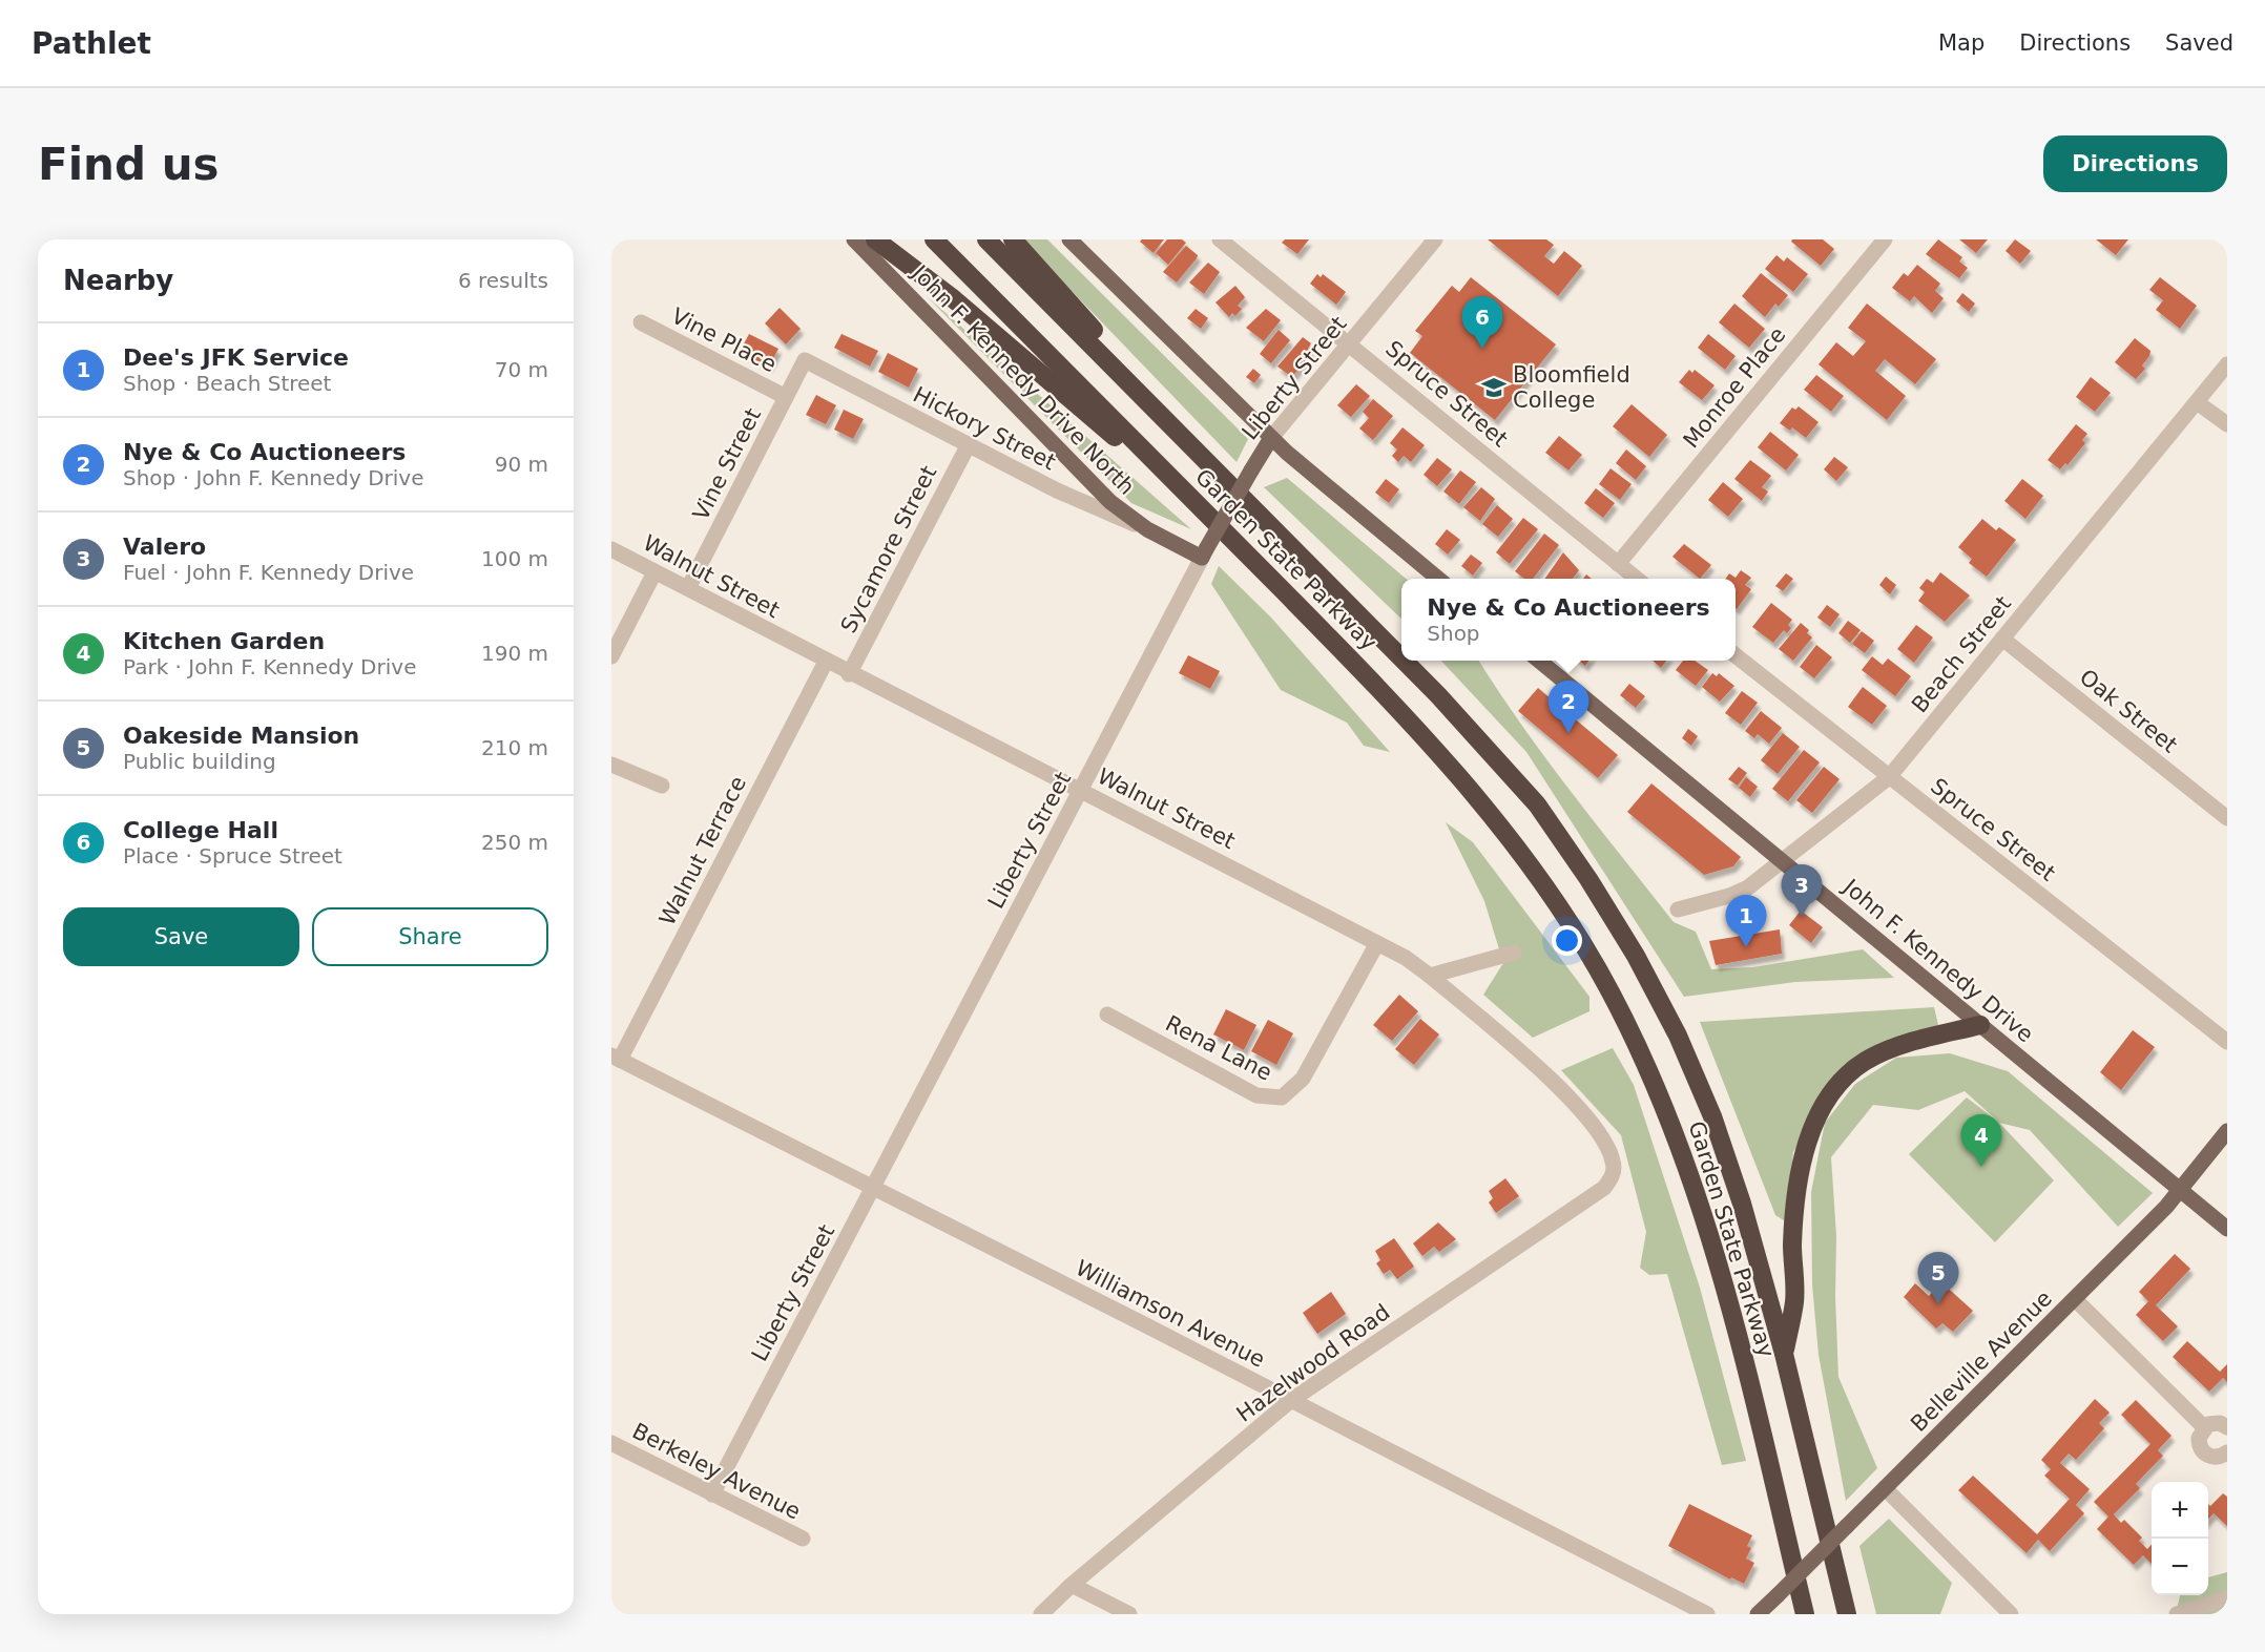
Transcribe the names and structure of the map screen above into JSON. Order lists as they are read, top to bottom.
{
  "streets": {
    "highway": ["Garden State Parkway"],
    "main road": [
      "Liberty Street",
      "John F. Kennedy Drive North",
      "John F. Kennedy Drive",
      "Belleville Avenue"
    ],
    "street": [
      "Vine Place",
      "Monroe Place",
      "Spruce Street",
      "Hickory Street",
      "Vine Street",
      "Sycamore Street",
      "Walnut Street",
      "Beach Street",
      "Oak Street",
      "Walnut Terrace",
      "Rena Lane",
      "Williamson Avenue",
      "Hazelwood Road",
      "Berkeley Avenue"
    ]
  },
  "crossings": [
    ["Vine Place", "Vine Street"],
    ["Liberty Street", "John F. Kennedy Drive North"],
    ["Liberty Street", "Spruce Street"],
    ["Liberty Street", "Walnut Street"],
    ["Liberty Street", "Williamson Avenue"],
    ["Liberty Street", "Berkeley Avenue"],
    ["John F. Kennedy Drive North", "Hickory Street"],
    ["Monroe Place", "Spruce Street"],
    ["Spruce Street", "Beach Street"],
    ["Hickory Street", "Vine Street"],
    ["Hickory Street", "Sycamore Street"],
    ["Vine Street", "Walnut Street"],
    ["Sycamore Street", "Walnut Street"],
    ["Walnut Street", "Walnut Terrace"],
    ["Walnut Street", "Rena Lane"],
    ["Walnut Street", "Hazelwood Road"],
    ["Beach Street", "Oak Street"],
    ["Beach Street", "John F. Kennedy Drive"],
    ["Walnut Terrace", "Williamson Avenue"],
    ["John F. Kennedy Drive", "Belleville Avenue"],
    ["Williamson Avenue", "Hazelwood Road"]
  ],
  "places": {
    "school or university": ["Bloomfield College"]
  },
  "page": {
    "header": "Pathlet",
    "nav": ["Map", "Directions", "Saved"],
    "buttons": [
      "Directions",
      ["Save", "Share"]
    ],
    "title": "Find us",
    "heading": ["Nearby", "6 results"],
    "pins": [
      "6",
      "2",
      "3",
      "1",
      "4",
      "5"
    ],
    "list": [
      {
        "mark": "1",
        "name": "Dee's JFK Service",
        "note": "Shop · Beach Street",
        "value": "70 m"
      },
      {
        "mark": "2",
        "name": "Nye & Co Auctioneers",
        "note": "Shop · John F. Kennedy Drive",
        "value": "90 m"
      },
      {
        "mark": "3",
        "name": "Valero",
        "note": "Fuel · John F. Kennedy Drive",
        "value": "100 m"
      },
      {
        "mark": "4",
        "name": "Kitchen Garden",
        "note": "Park · John F. Kennedy Drive",
        "value": "190 m"
      },
      {
        "mark": "5",
        "name": "Oakeside Mansion",
        "note": "Public building",
        "value": "210 m"
      },
      {
        "mark": "6",
        "name": "College Hall",
        "note": "Place · Spruce Street",
        "value": "250 m"
      }
    ],
    "popup": ["Nye & Co Auctioneers", "Shop"],
    "map_buttons": ["+", "−"]
  }
}
